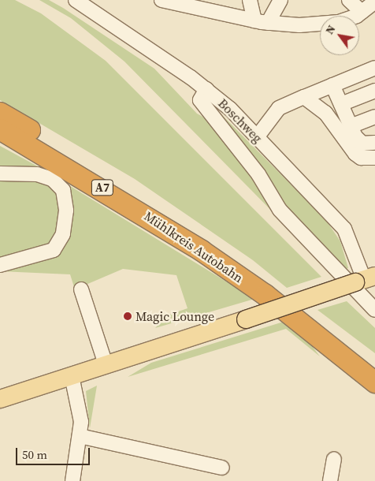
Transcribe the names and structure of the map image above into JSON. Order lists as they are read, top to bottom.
{
  "streets": {
    "highway": ["A7", "Mühlkreis Autobahn"],
    "street": ["Boschweg"]
  },
  "places": ["Magic Lounge"],
  "scale_bar": "50 m",
  "north": "top left"
}
